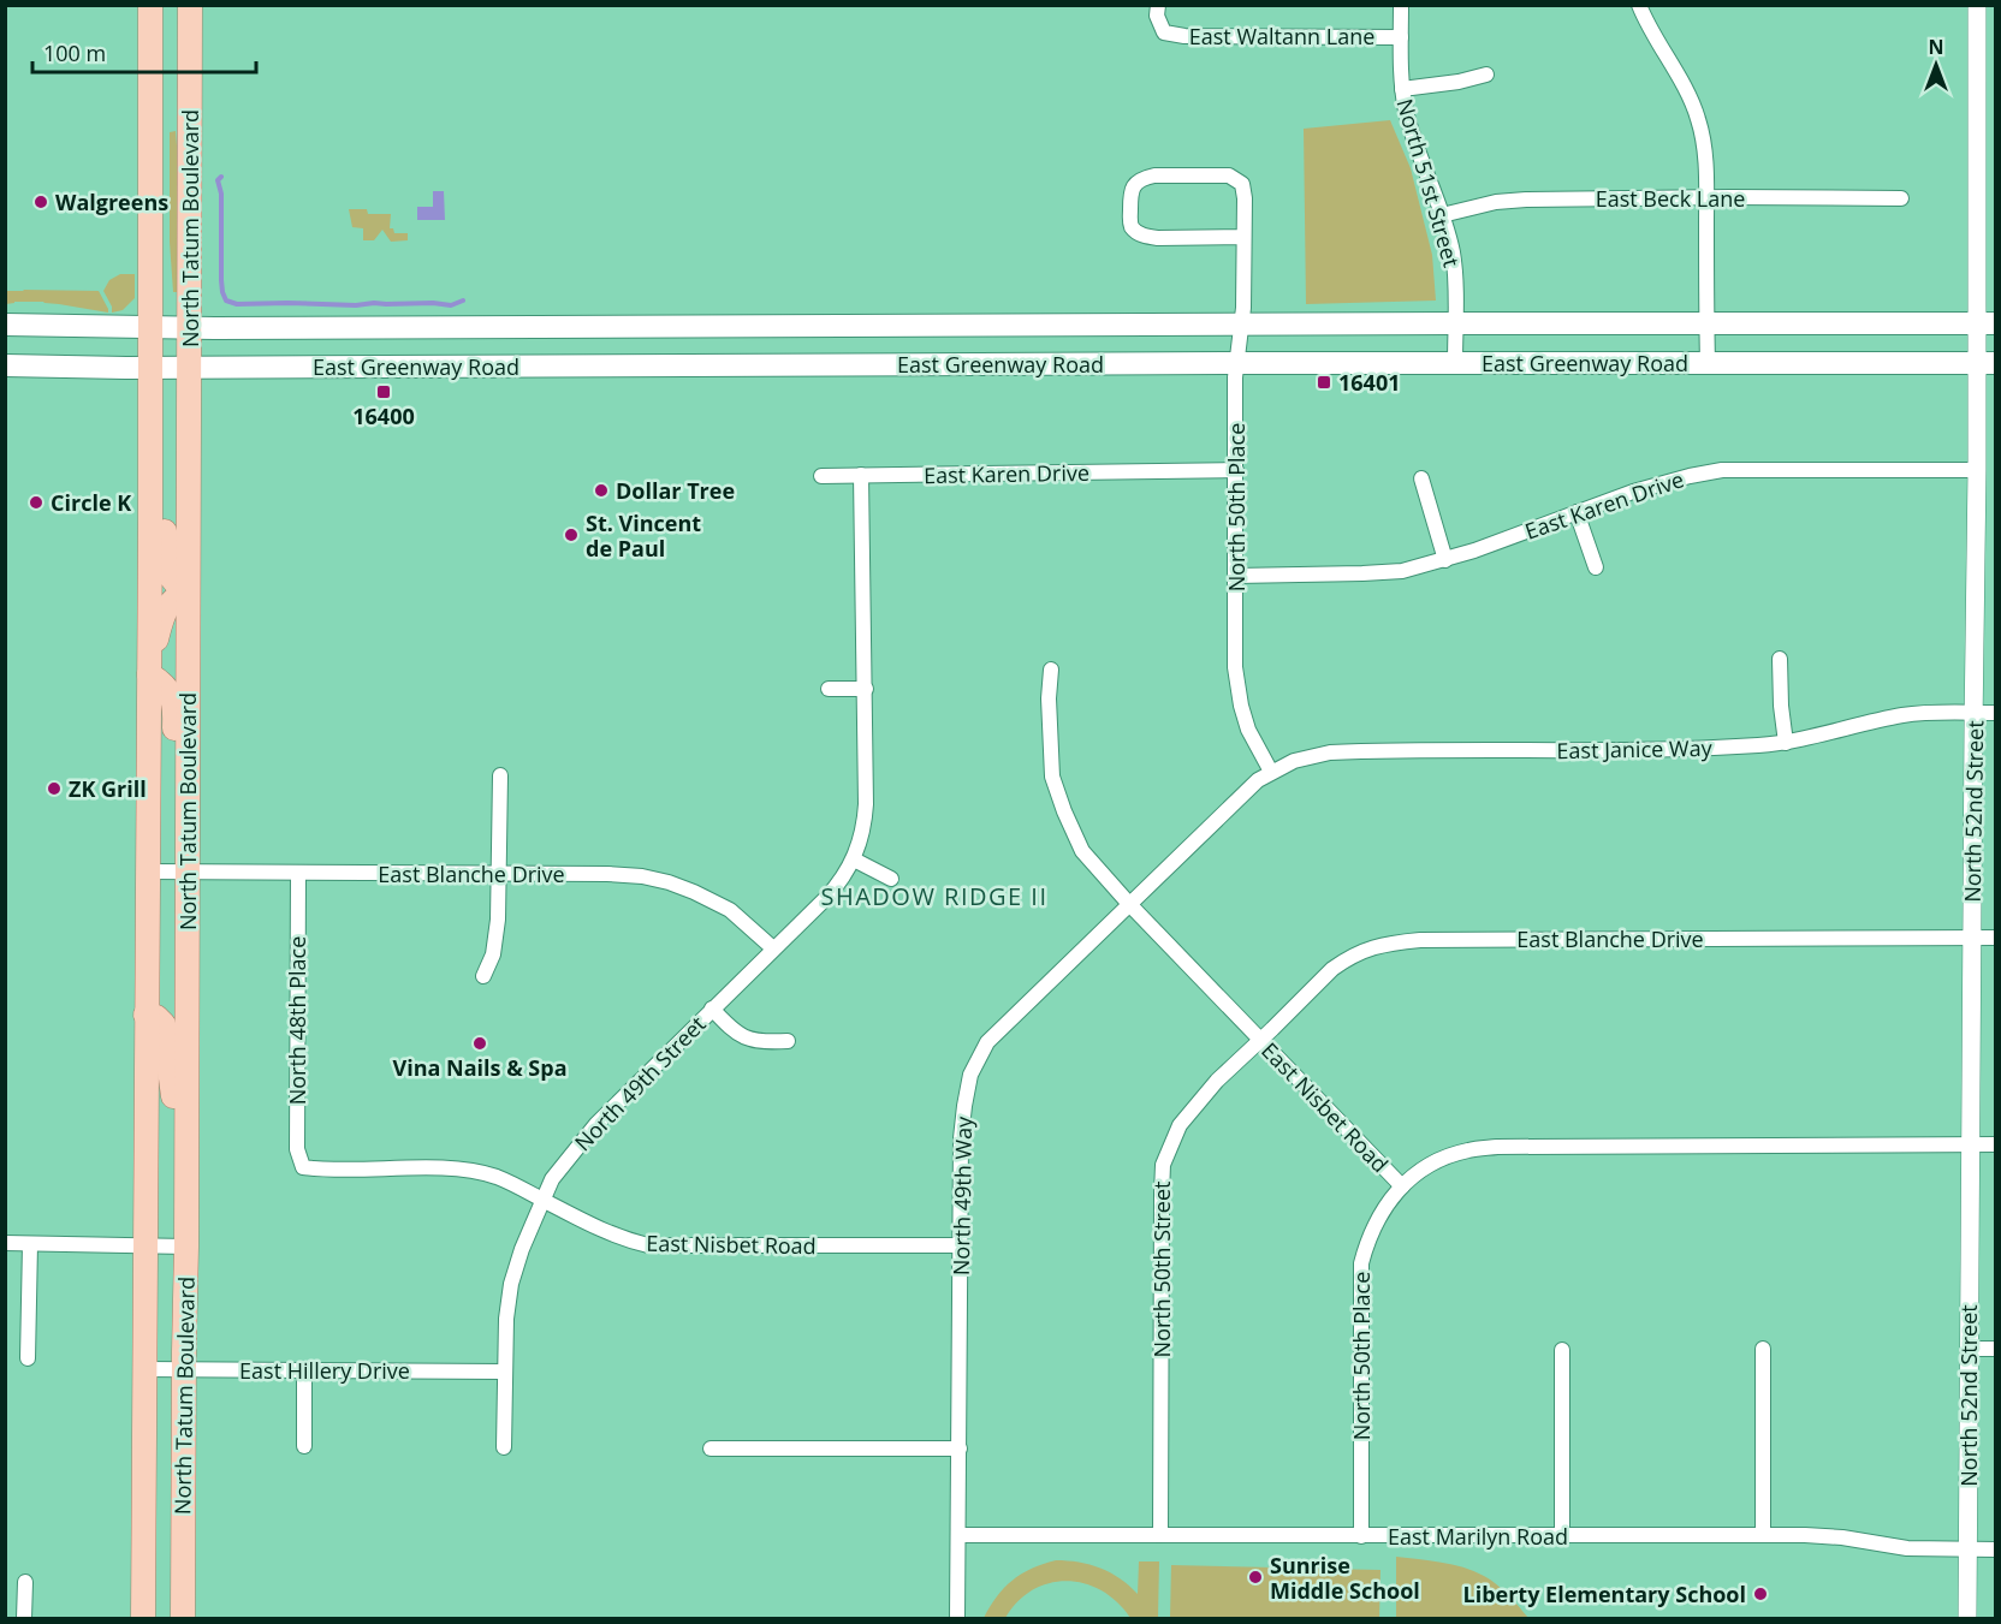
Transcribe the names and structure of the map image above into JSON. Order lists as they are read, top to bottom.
{
  "streets": {
    "main road": ["North Tatum Boulevard", "East Greenway Road"],
    "street": [
      "East Waltann Lane",
      "North 51st Street",
      "East Beck Lane",
      "East Karen Drive",
      "North 50th Place",
      "East Janice Way",
      "North 52nd Street",
      "East Blanche Drive",
      "North 48th Place",
      "North 49th Street",
      "East Nisbet Road",
      "North 49th Way",
      "North 50th Street",
      "East Hillery Drive",
      "East Marilyn Road"
    ]
  },
  "crossings": [
    ["East Waltann Lane", "North 51st Street"],
    ["North 51st Street", "East Beck Lane"],
    ["North 51st Street", "East Greenway Road"],
    ["North Tatum Boulevard", "East Greenway Road"],
    ["North Tatum Boulevard", "East Blanche Drive"],
    ["North Tatum Boulevard", "East Hillery Drive"],
    ["East Greenway Road", "North 50th Place"],
    ["East Greenway Road", "North 52nd Street"],
    ["East Karen Drive", "North 50th Place"],
    ["East Karen Drive", "North 52nd Street"],
    ["East Karen Drive", "North 49th Street"],
    ["North 50th Place", "East Janice Way"],
    ["North 50th Place", "East Nisbet Road"],
    ["North 50th Place", "North 49th Way"],
    ["North 50th Place", "East Marilyn Road"],
    ["East Janice Way", "North 52nd Street"],
    ["East Janice Way", "North 49th Way"],
    ["North 52nd Street", "East Blanche Drive"],
    ["North 52nd Street", "East Nisbet Road"],
    ["North 52nd Street", "East Marilyn Road"],
    ["East Blanche Drive", "North 48th Place"],
    ["East Blanche Drive", "North 49th Street"],
    ["East Blanche Drive", "East Nisbet Road"],
    ["East Blanche Drive", "North 50th Street"],
    ["North 48th Place", "East Nisbet Road"],
    ["North 49th Street", "East Nisbet Road"],
    ["North 49th Street", "East Hillery Drive"],
    ["East Nisbet Road", "North 49th Way"],
    ["East Nisbet Road", "North 50th Street"],
    ["North 49th Way", "East Marilyn Road"],
    ["North 50th Street", "East Marilyn Road"]
  ],
  "districts": ["SHADOW RIDGE II"],
  "places": {
    "other": [
      "Walgreens",
      "Dollar Tree",
      "Circle K",
      "St. Vincent de Paul",
      "ZK Grill",
      "Vina Nails & Spa",
      "Sunrise Middle School",
      "Liberty Elementary School"
    ],
    "transit": ["16401", "16400"]
  },
  "scale_bar": "100 m",
  "north": "top"
}
